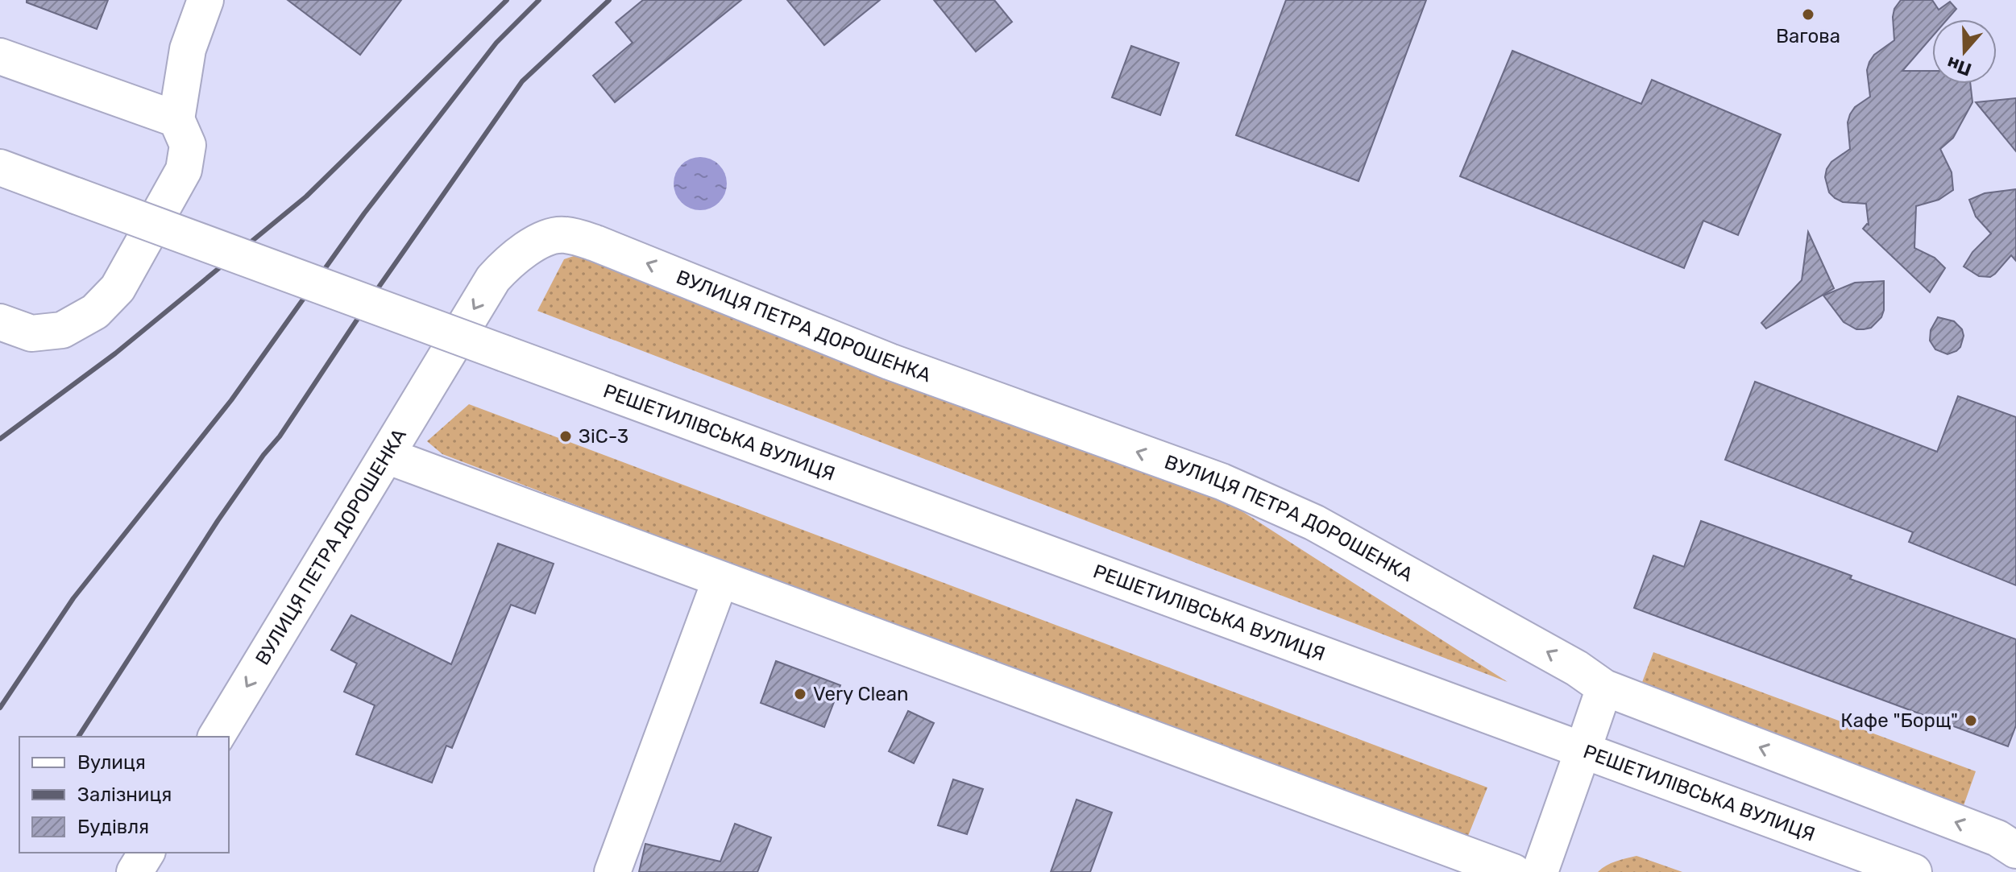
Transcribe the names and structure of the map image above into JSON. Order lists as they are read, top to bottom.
{
  "streets": {
    "street": ["ВУЛИЦЯ ПЕТРА ДОРОШЕНКА", "РЕШЕТИЛІВСЬКА ВУЛИЦЯ"]
  },
  "places": [
    "Вагова",
    "ЗіС-3",
    "Very Clean",
    "Кафе \"Борщ\""
  ],
  "legend": ["Вулиця", "Залізниця", "Будівля"],
  "north": "bottom"
}
